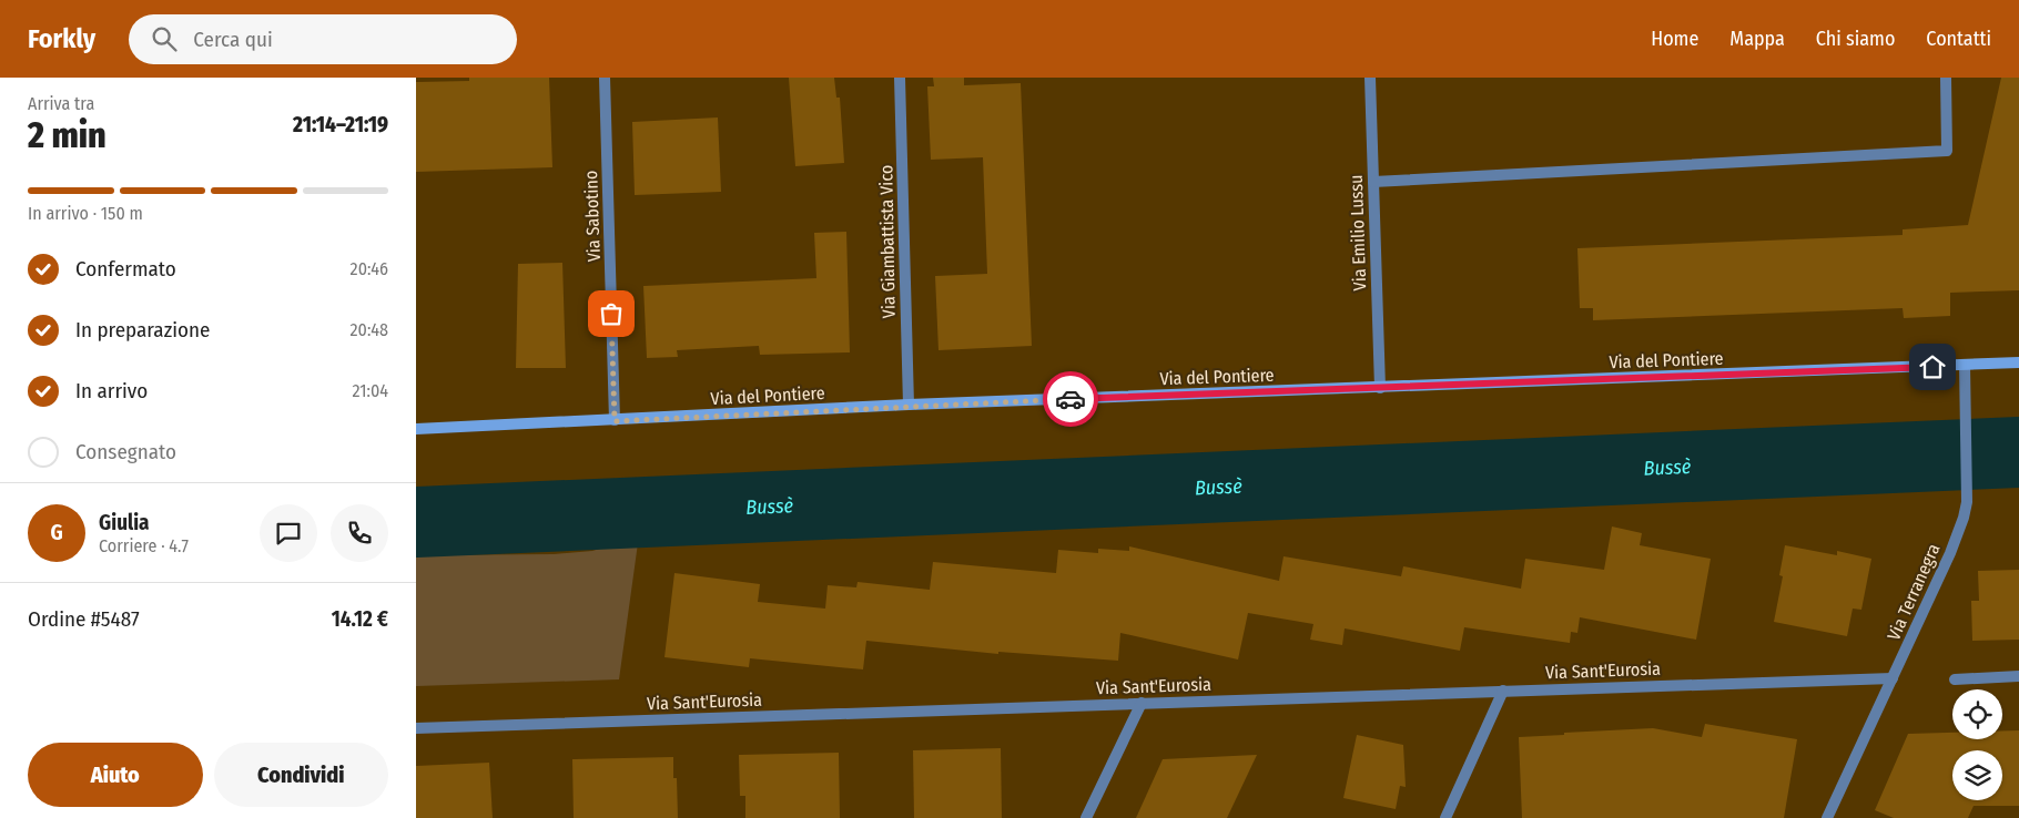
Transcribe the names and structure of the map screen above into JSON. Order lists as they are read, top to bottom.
{
  "streets": {
    "main road": ["Via del Pontiere"],
    "street": [
      "Via Sabotino",
      "Via Emilio Lussu",
      "Via Giambattista Vico",
      "Via Terranegra",
      "Via Sant'Eurosia"
    ]
  },
  "crossings": [
    ["Via Sabotino", "Via del Pontiere"],
    ["Via Emilio Lussu", "Via del Pontiere"],
    ["Via Giambattista Vico", "Via del Pontiere"],
    ["Via del Pontiere", "Via Terranegra"],
    ["Via Terranegra", "Via Sant'Eurosia"]
  ],
  "water": ["Bussè"],
  "page": {
    "header": "Forkly",
    "search": "Cerca qui",
    "nav": [
      "Home",
      "Mappa",
      "Chi siamo",
      "Contatti"
    ],
    "heading": ["2 min", "Arriva tra", "21:14–21:19"],
    "panel": [
      "Giulia",
      "Corriere · 4.7",
      "Ordine #5487",
      "14.12 €"
    ],
    "bar": "In arrivo · 150 m",
    "list": [
      ["Confermato", "20:46"],
      ["In preparazione", "20:48"],
      ["In arrivo", "21:04"],
      "Consegnato"
    ],
    "round": "G",
    "buttons": ["Aiuto", "Condividi"]
  }
}
